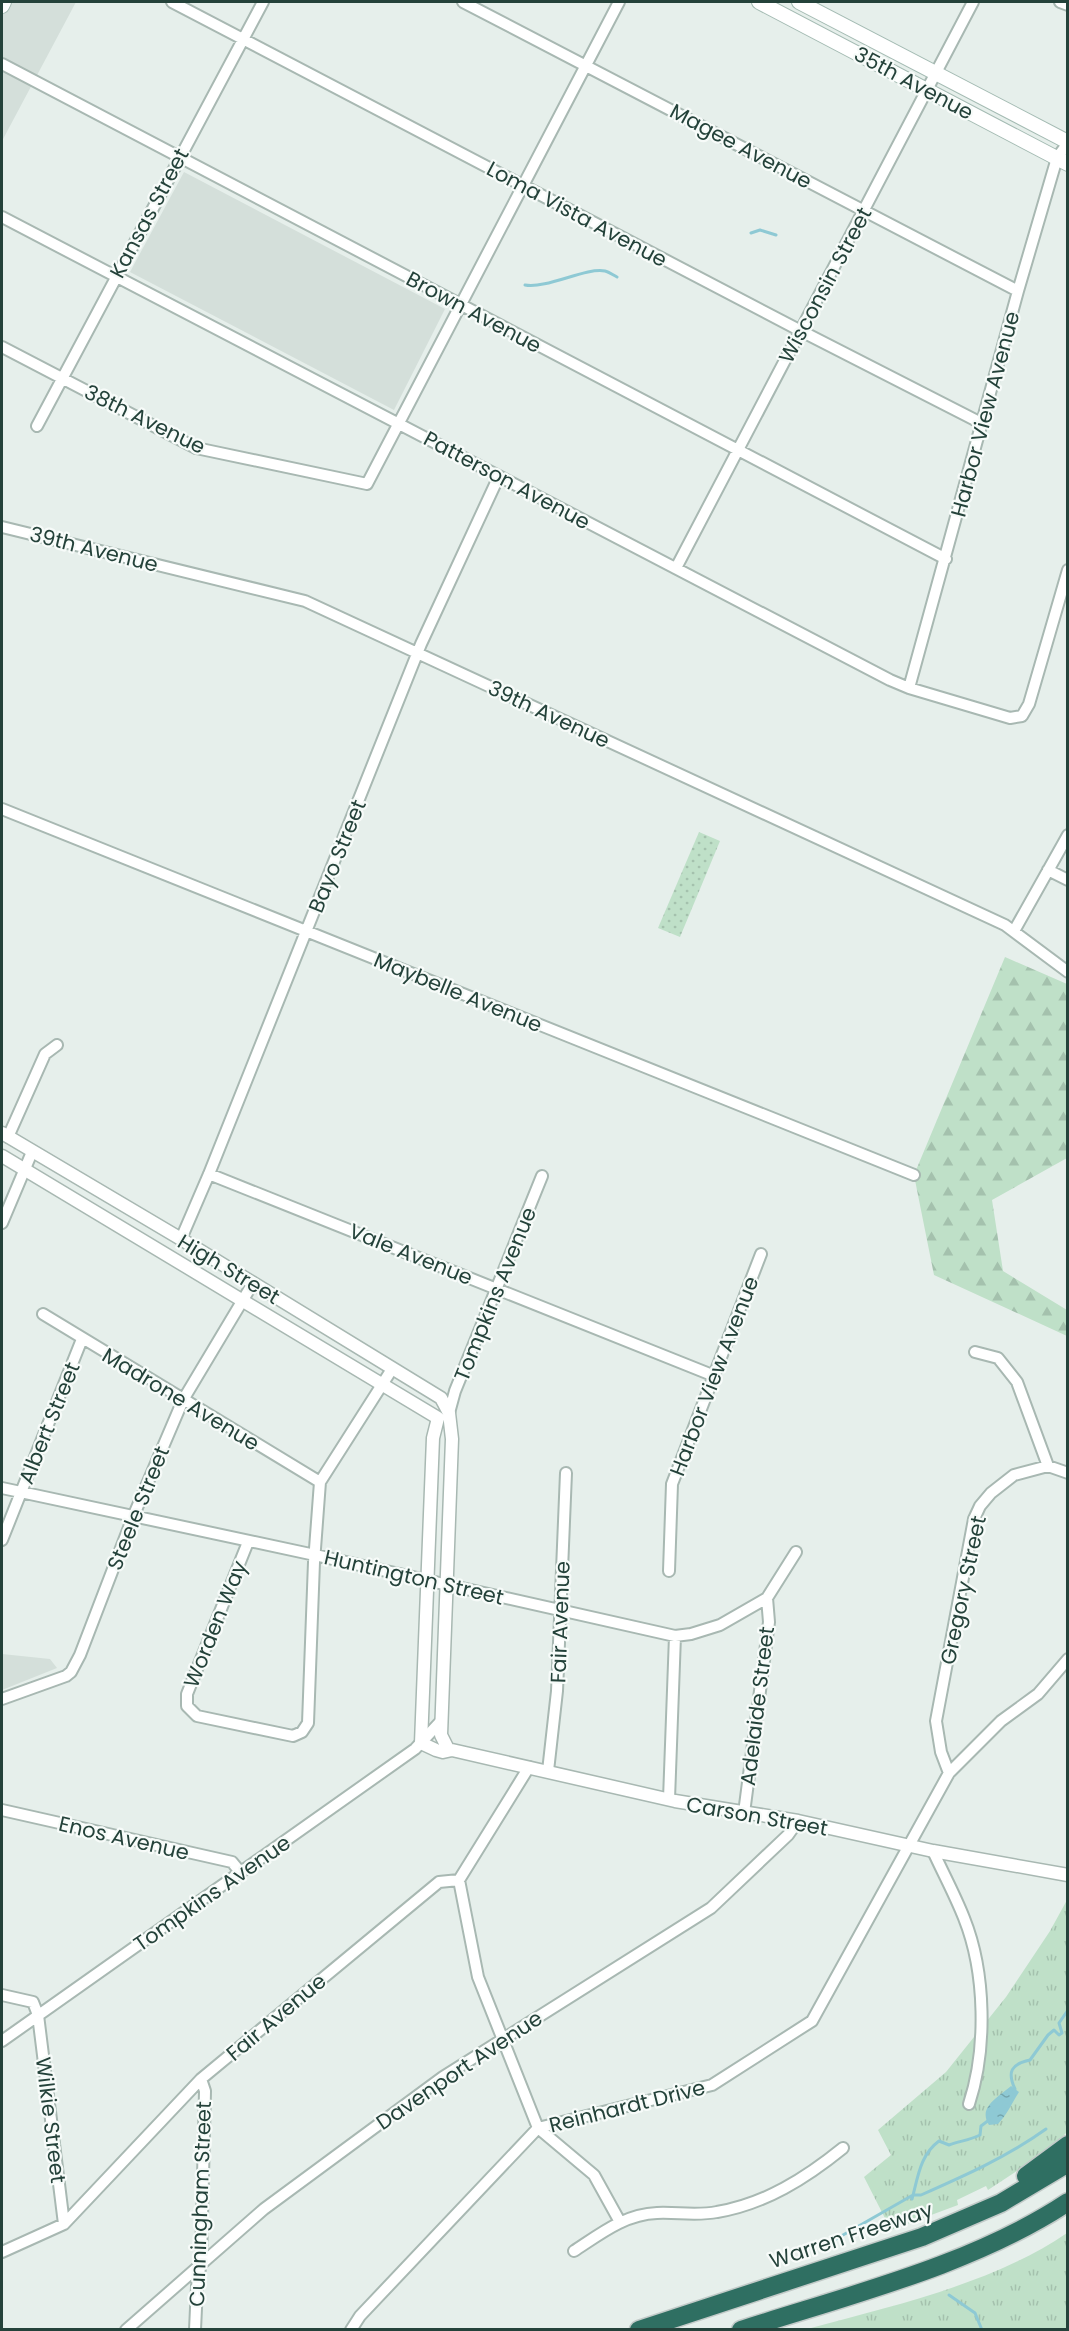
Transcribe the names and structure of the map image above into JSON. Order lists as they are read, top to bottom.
{
  "streets": {
    "highway": ["Warren Freeway"],
    "main road": ["35th Avenue"],
    "street": [
      "Magee Avenue",
      "Kansas Street",
      "Loma Vista Avenue",
      "Wisconsin Street",
      "Brown Avenue",
      "Harbor View Avenue",
      "38th Avenue",
      "Patterson Avenue",
      "39th Avenue",
      "Bayo Street",
      "Maybelle Avenue",
      "Vale Avenue",
      "High Street",
      "Tompkins Avenue",
      "Madrone Avenue",
      "Albert Street",
      "Steele Street",
      "Huntington Street",
      "Gregory Street",
      "Fair Avenue",
      "Worden Way",
      "Adelaide Street",
      "Carson Street",
      "Enos Avenue",
      "Davenport Avenue",
      "Reinhardt Drive",
      "Wilkie Street",
      "Cunningham Street"
    ]
  },
  "crossings": [
    ["35th Avenue", "Wisconsin Street"],
    ["35th Avenue", "Harbor View Avenue"],
    ["Magee Avenue", "Wisconsin Street"],
    ["Magee Avenue", "Harbor View Avenue"],
    ["Kansas Street", "Loma Vista Avenue"],
    ["Kansas Street", "Brown Avenue"],
    ["Kansas Street", "38th Avenue"],
    ["Kansas Street", "Patterson Avenue"],
    ["Loma Vista Avenue", "Wisconsin Street"],
    ["Loma Vista Avenue", "Harbor View Avenue"],
    ["Wisconsin Street", "Brown Avenue"],
    ["Wisconsin Street", "Patterson Avenue"],
    ["Brown Avenue", "Harbor View Avenue"],
    ["Harbor View Avenue", "Patterson Avenue"],
    ["Harbor View Avenue", "Vale Avenue"],
    ["38th Avenue", "Patterson Avenue"],
    ["Patterson Avenue", "Bayo Street"],
    ["39th Avenue", "Bayo Street"],
    ["Bayo Street", "Maybelle Avenue"],
    ["Bayo Street", "Vale Avenue"],
    ["Bayo Street", "High Street"],
    ["Vale Avenue", "Tompkins Avenue"],
    ["High Street", "Tompkins Avenue"],
    ["High Street", "Steele Street"],
    ["Tompkins Avenue", "Huntington Street"],
    ["Tompkins Avenue", "Carson Street"],
    ["Tompkins Avenue", "Enos Avenue"],
    ["Tompkins Avenue", "Wilkie Street"],
    ["Madrone Avenue", "Albert Street"],
    ["Madrone Avenue", "Steele Street"],
    ["Albert Street", "Huntington Street"],
    ["Steele Street", "Huntington Street"],
    ["Huntington Street", "Fair Avenue"],
    ["Huntington Street", "Worden Way"],
    ["Huntington Street", "Adelaide Street"],
    ["Gregory Street", "Reinhardt Drive"],
    ["Fair Avenue", "Carson Street"],
    ["Fair Avenue", "Wilkie Street"],
    ["Fair Avenue", "Cunningham Street"],
    ["Adelaide Street", "Carson Street"],
    ["Carson Street", "Davenport Avenue"],
    ["Carson Street", "Reinhardt Drive"],
    ["Davenport Avenue", "Cunningham Street"]
  ]
}
